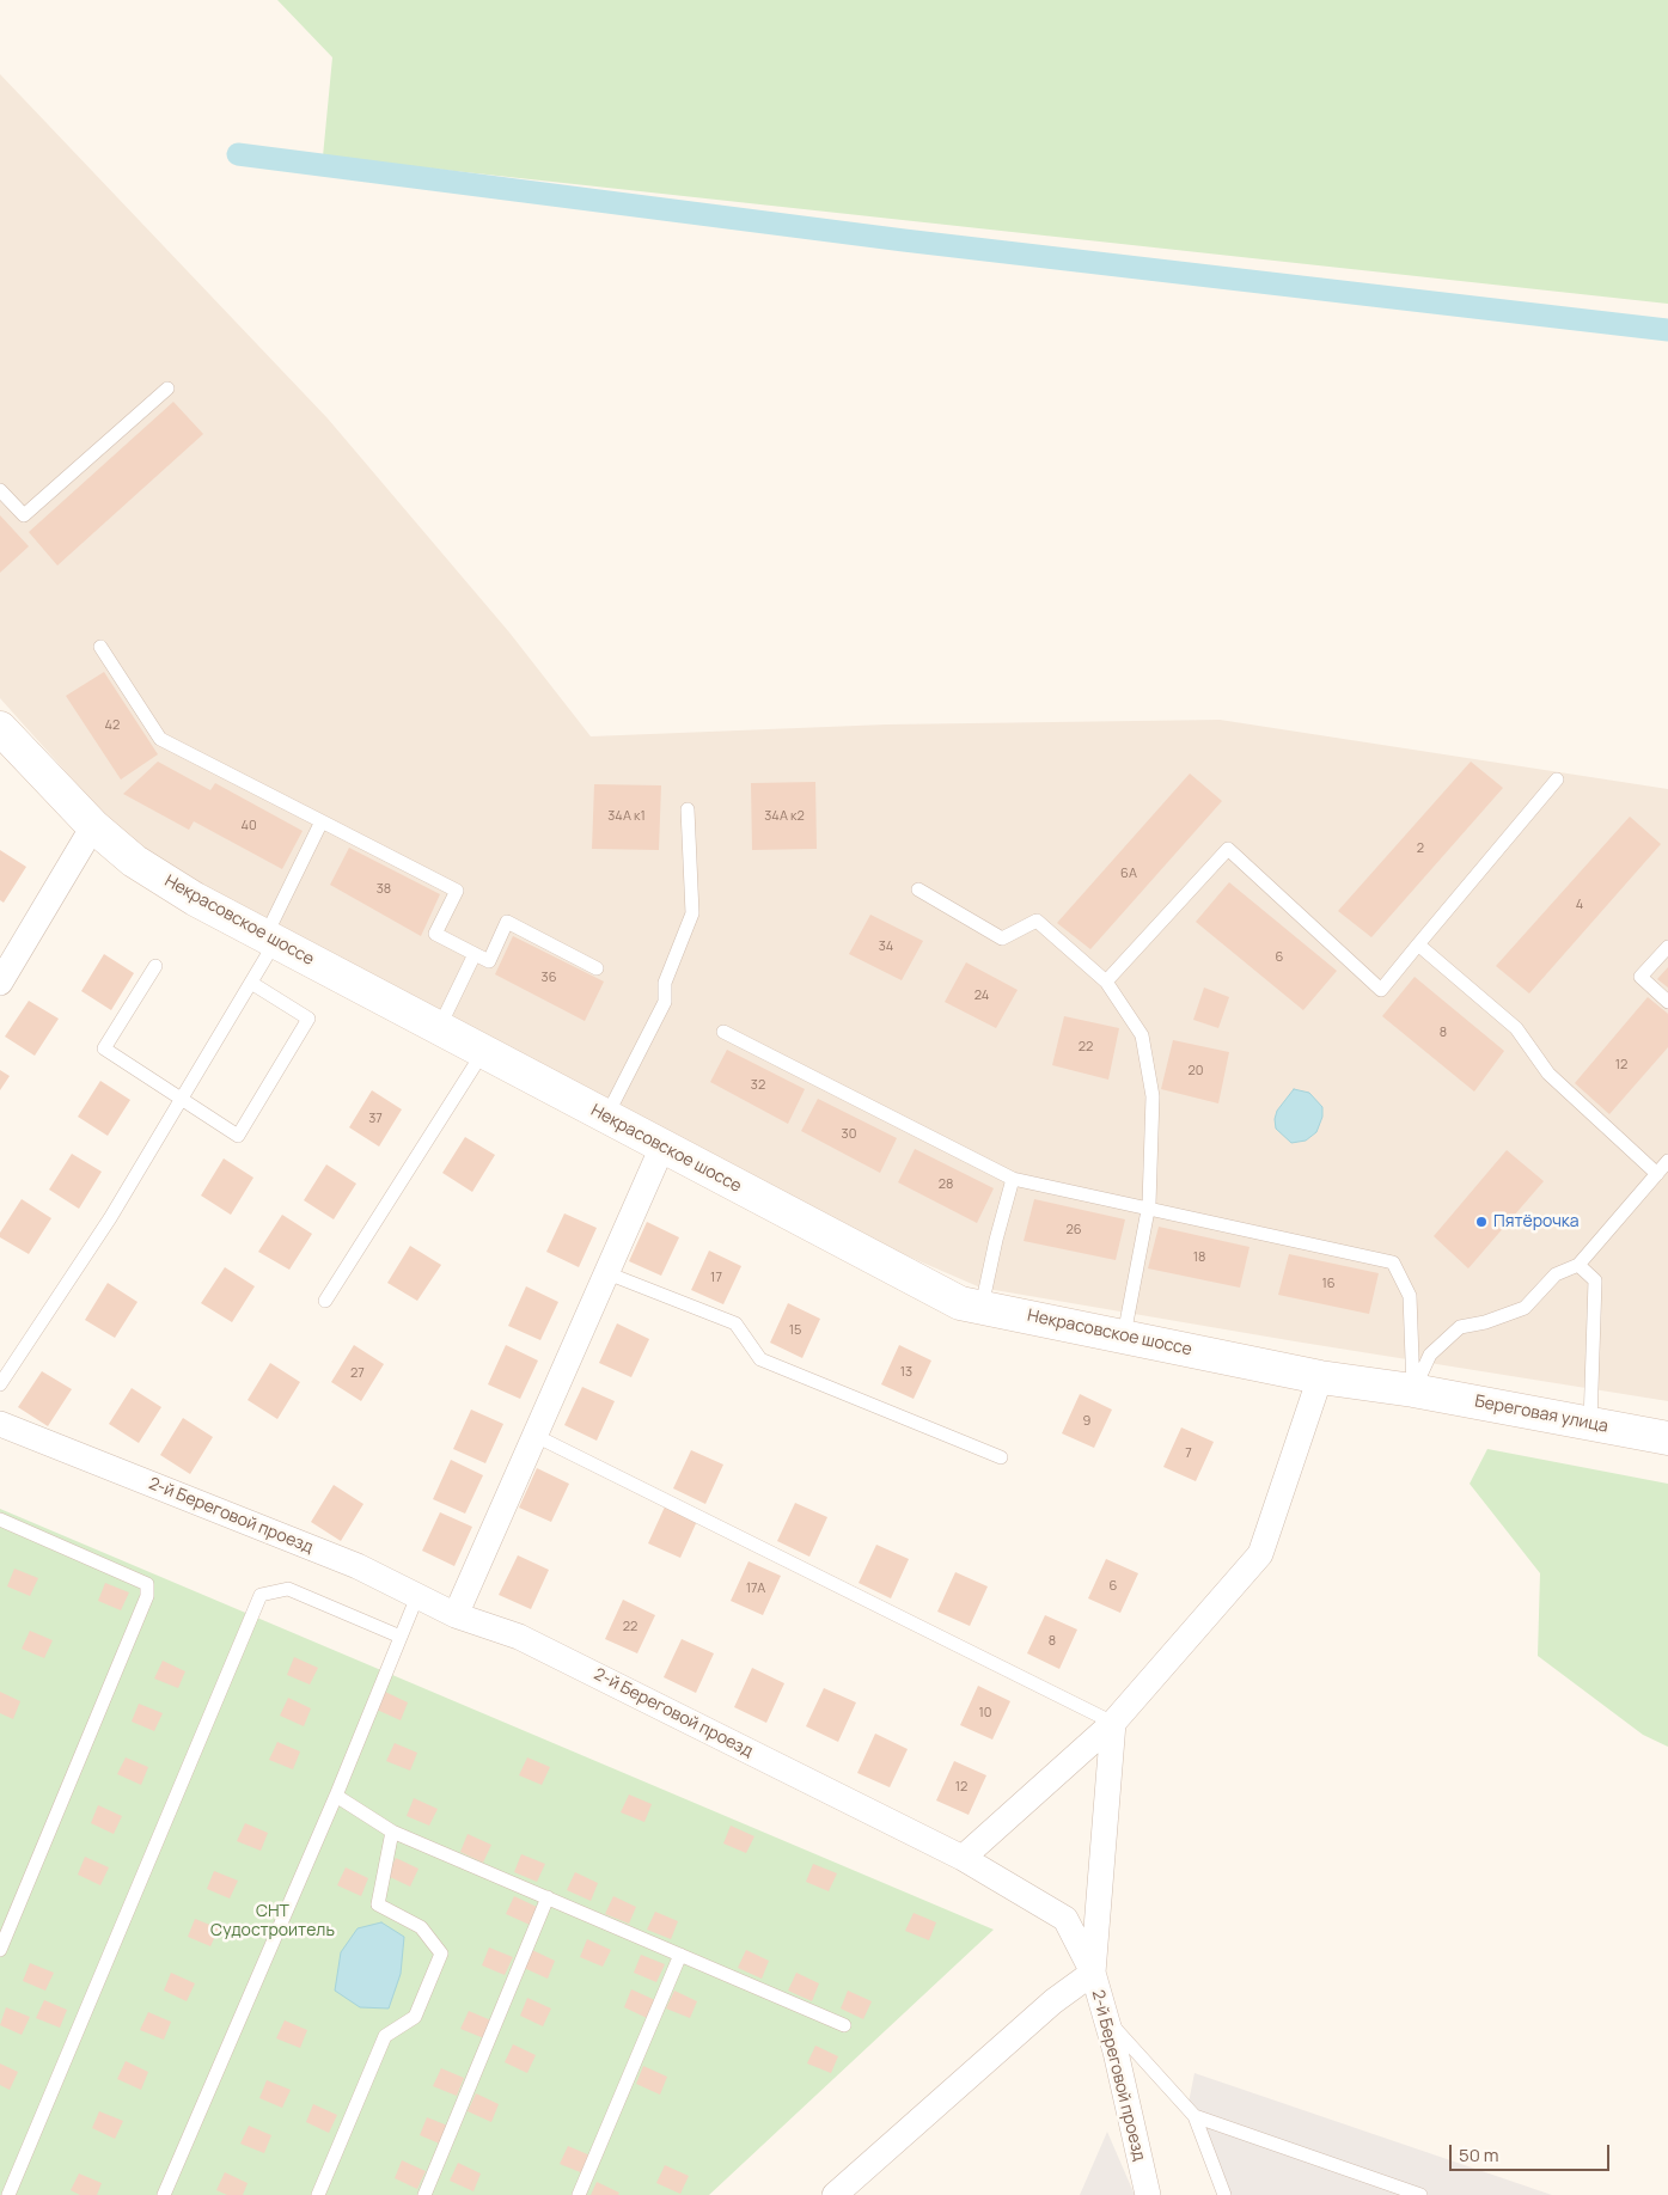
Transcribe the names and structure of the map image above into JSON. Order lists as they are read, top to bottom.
{
  "streets": {
    "main road": ["Некрасовское шоссе", "Береговая улица"],
    "street": ["2-й Береговой проезд"]
  },
  "crossings": [
    ["Некрасовское шоссе", "Береговая улица"]
  ],
  "parks": ["СНТ Судостроитель"],
  "places": ["Пятёрочка"],
  "house_numbers": [
    "42",
    "34А к1",
    "34А к2",
    "40",
    "2",
    "6А",
    "38",
    "4",
    "34",
    "6",
    "36",
    "24",
    "8",
    "22",
    "12",
    "20",
    "32",
    "37",
    "30",
    "28",
    "26",
    "18",
    "17",
    "16",
    "15",
    "13",
    "27",
    "9",
    "7",
    "6",
    "17А",
    "22",
    "8",
    "10",
    "12"
  ],
  "scale_bar": "50 m"
}
